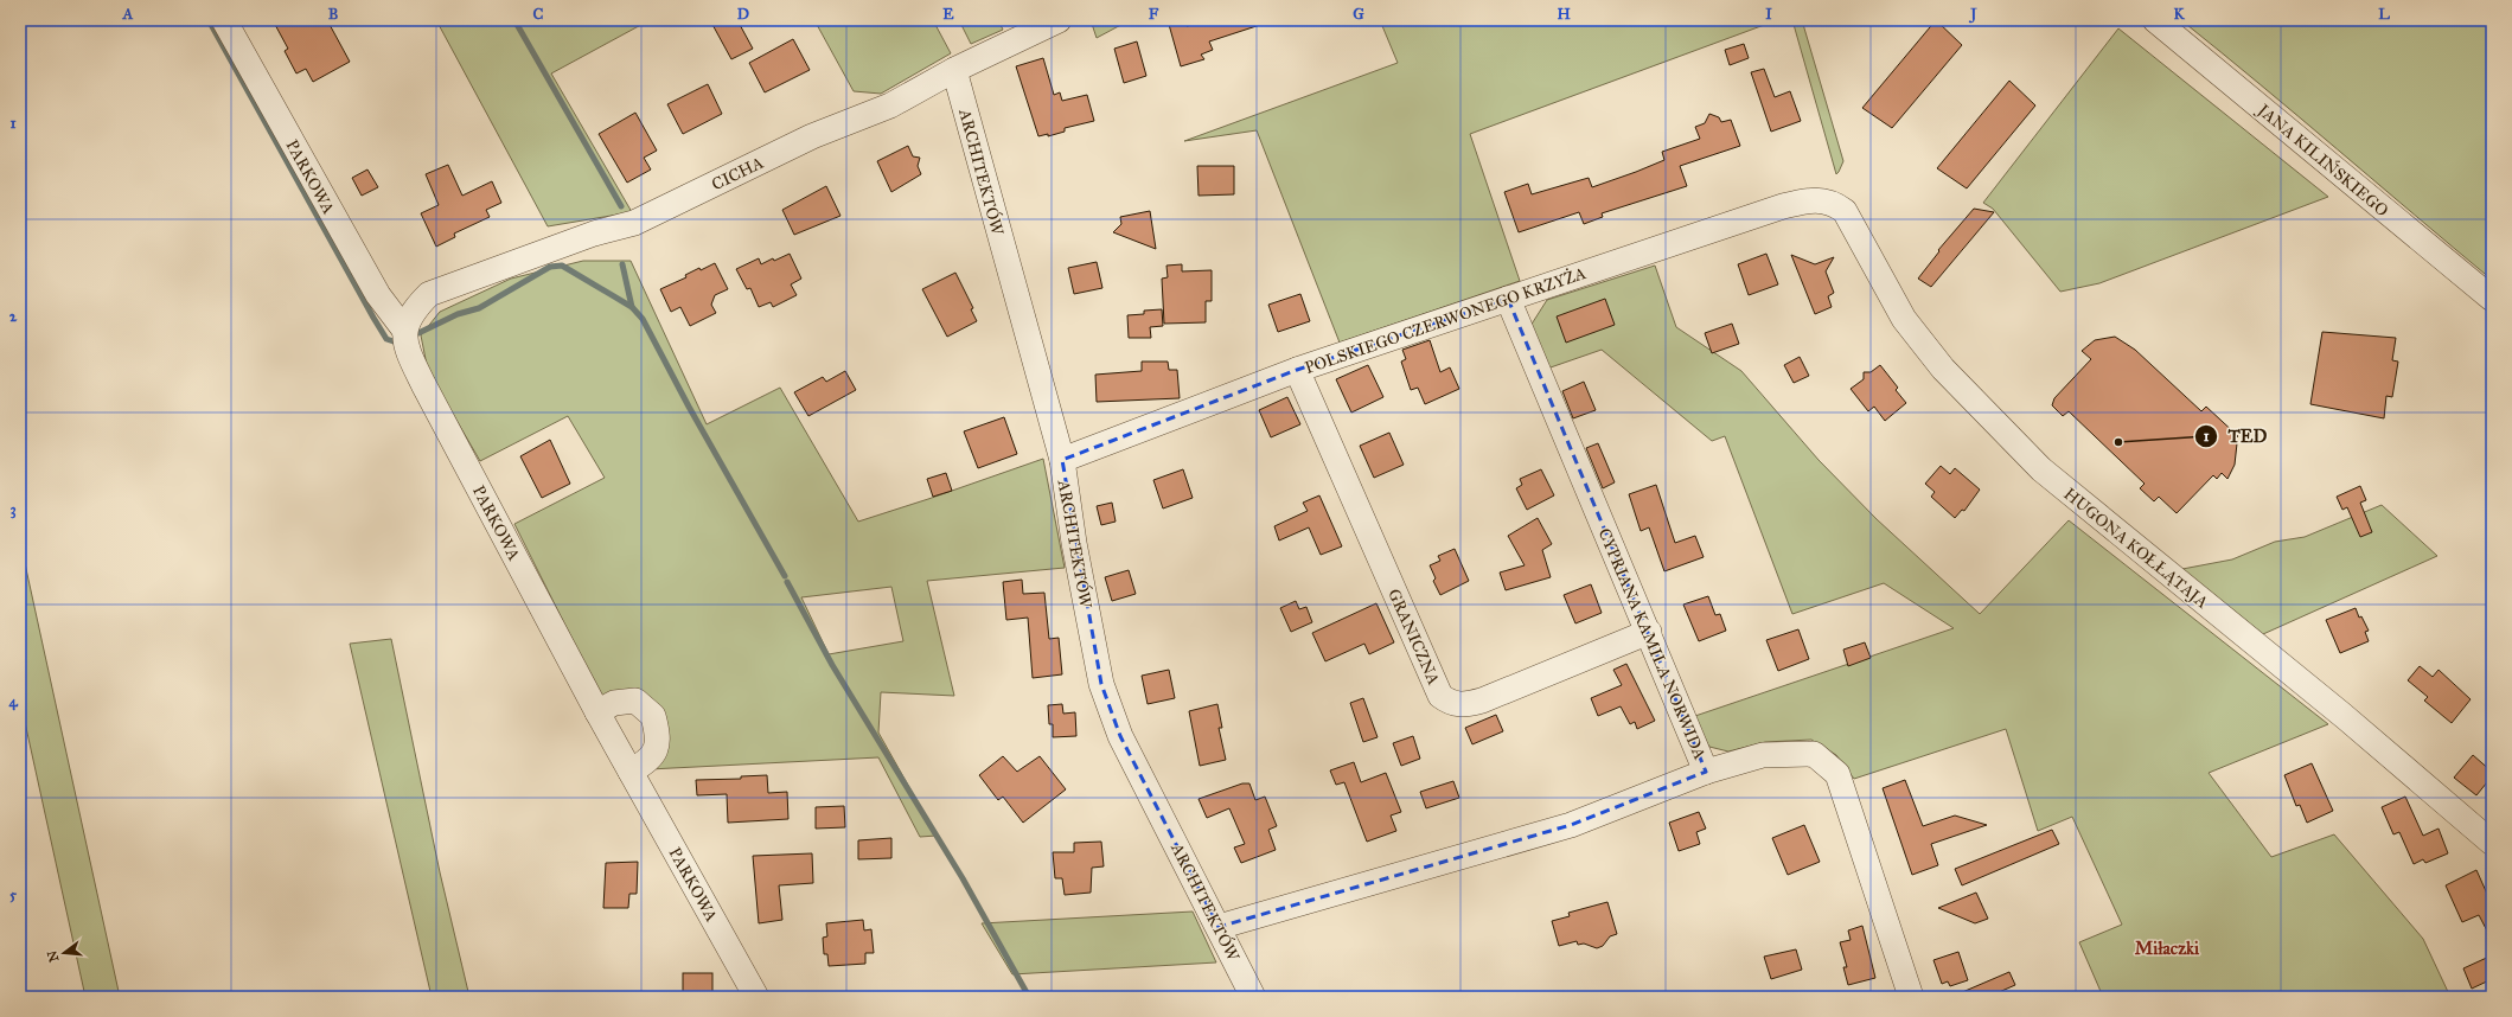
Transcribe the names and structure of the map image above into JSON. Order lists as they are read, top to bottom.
{
  "streets": {
    "street": [
      "JANA KILIŃSKIEGO",
      "ARCHITEKTÓW",
      "CICHA",
      "PARKOWA",
      "POLSKIEGO CZERWONEGO KRZYŻA",
      "HUGONA KOŁŁĄTAJA",
      "GRANICZNA",
      "CYPRIANA KAMILA NORWIDA"
    ]
  },
  "crossings": [
    ["ARCHITEKTÓW", "CICHA"],
    ["ARCHITEKTÓW", "POLSKIEGO CZERWONEGO KRZYŻA"],
    ["CICHA", "PARKOWA"],
    ["POLSKIEGO CZERWONEGO KRZYŻA", "HUGONA KOŁŁĄTAJA"],
    ["POLSKIEGO CZERWONEGO KRZYŻA", "GRANICZNA"],
    ["POLSKIEGO CZERWONEGO KRZYŻA", "CYPRIANA KAMILA NORWIDA"],
    ["GRANICZNA", "CYPRIANA KAMILA NORWIDA"]
  ],
  "districts": ["Miłaczki"],
  "places": ["TED"],
  "north": "left",
  "grid": {
    "columns": [
      "A",
      "B",
      "C",
      "D",
      "E",
      "F",
      "G",
      "H",
      "I",
      "J",
      "K",
      "L"
    ],
    "rows": [
      "1",
      "2",
      "3",
      "4",
      "5"
    ]
  }
}
